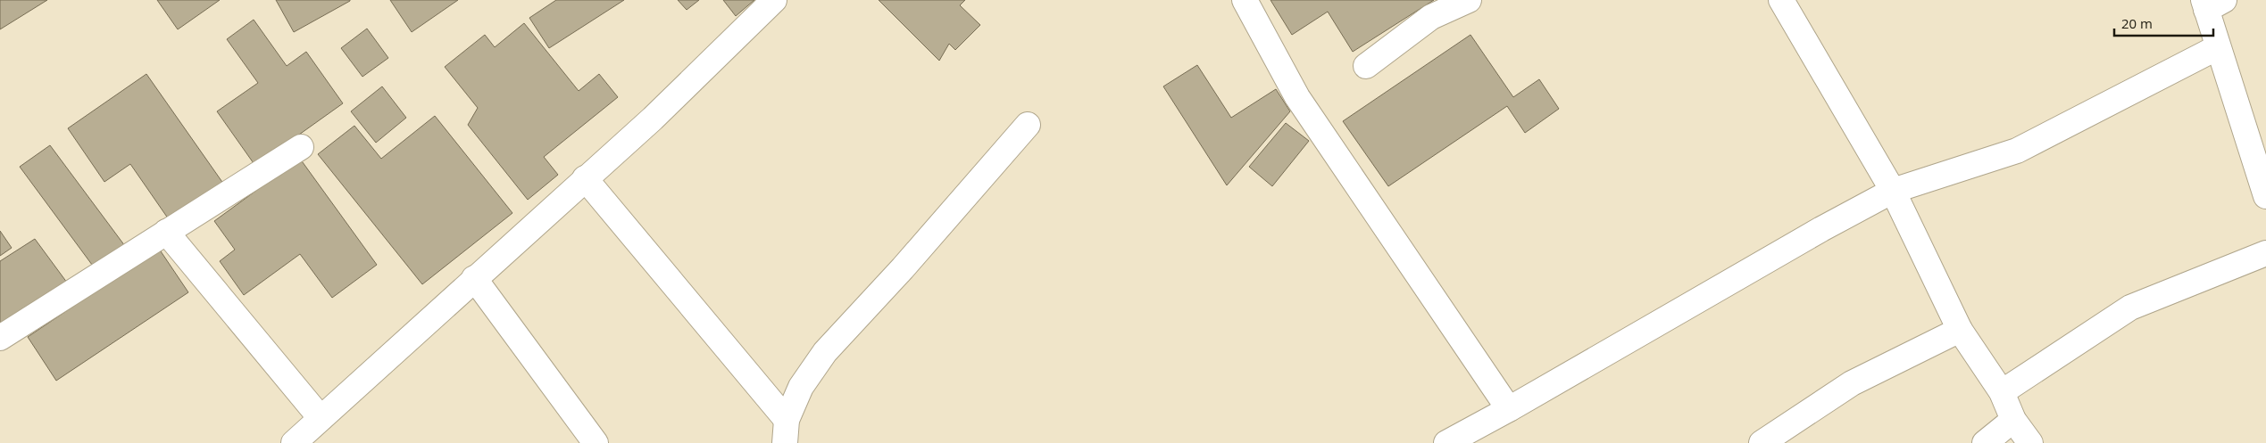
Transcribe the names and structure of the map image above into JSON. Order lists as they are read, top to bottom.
{
  "scale_bar": "20 m"
}
